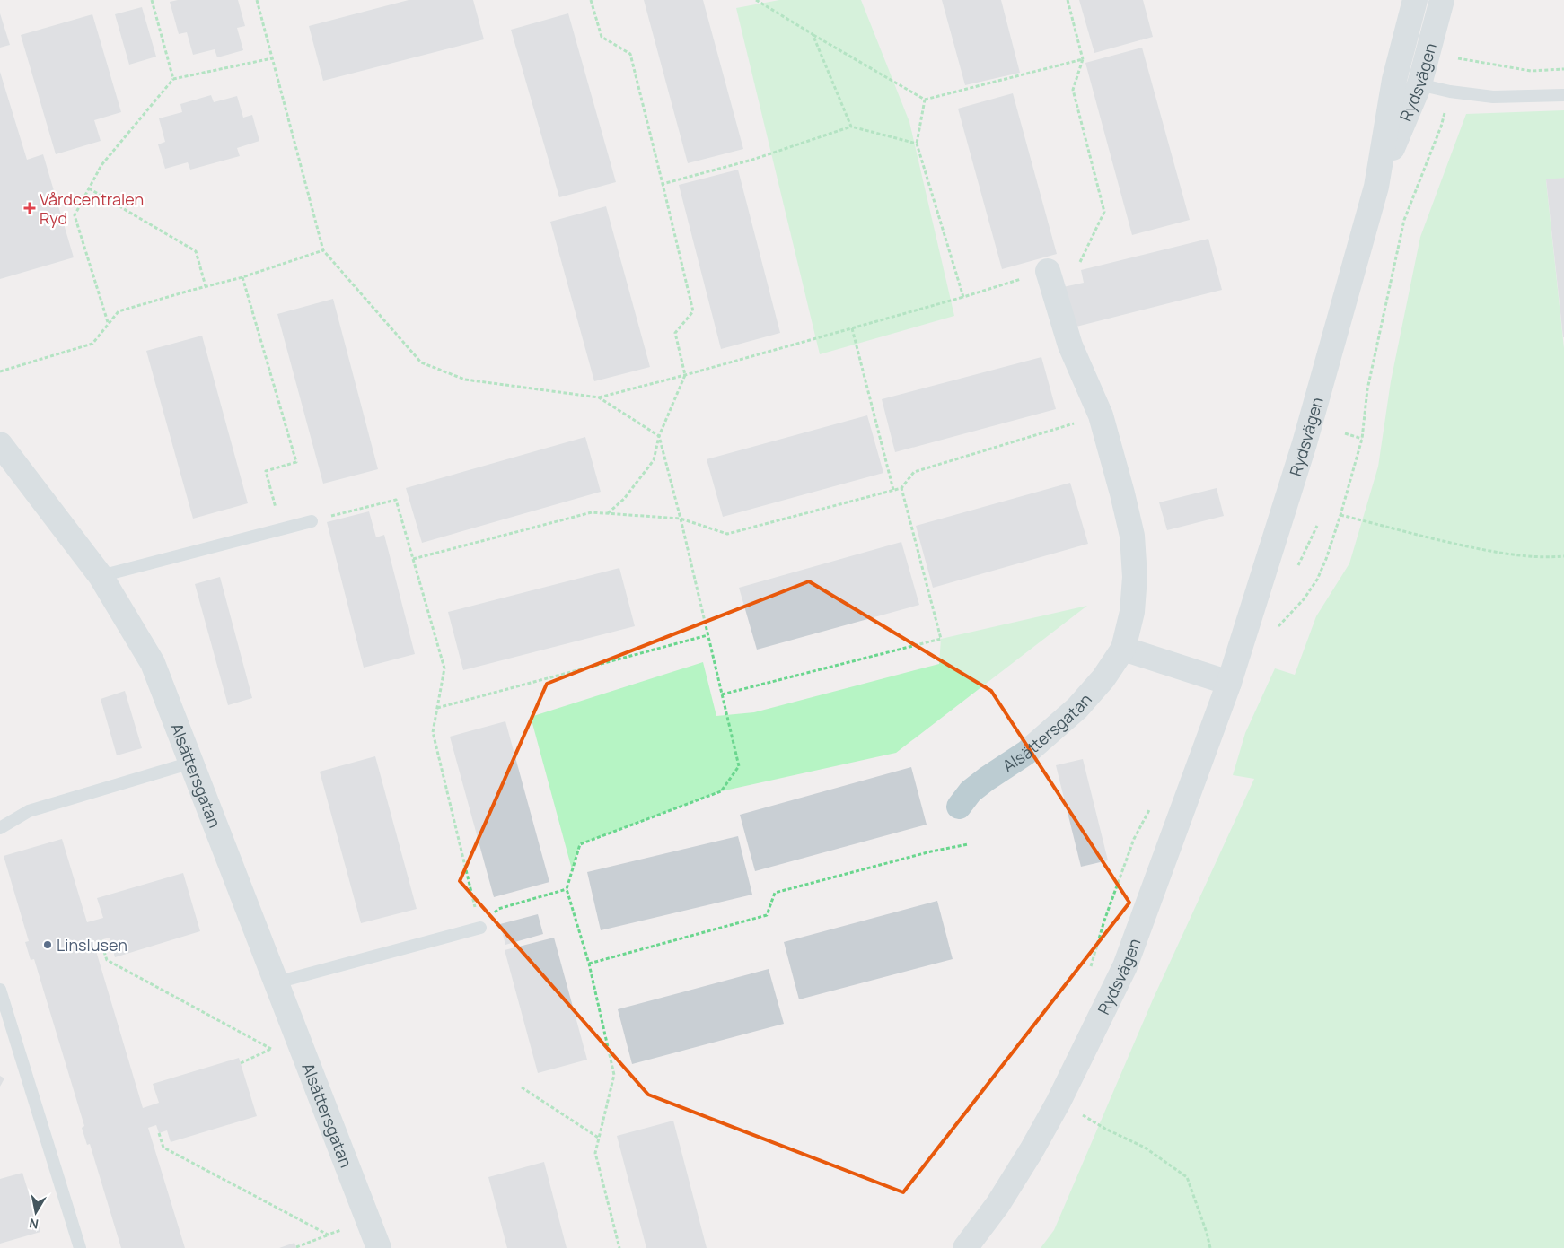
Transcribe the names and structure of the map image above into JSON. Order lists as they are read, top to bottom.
{
  "streets": {
    "street": ["Rydsvägen", "Alsättersgatan"]
  },
  "places": {
    "health": ["Vårdcentralen Ryd"],
    "other": ["Linslusen"]
  },
  "north": "bottom"
}
